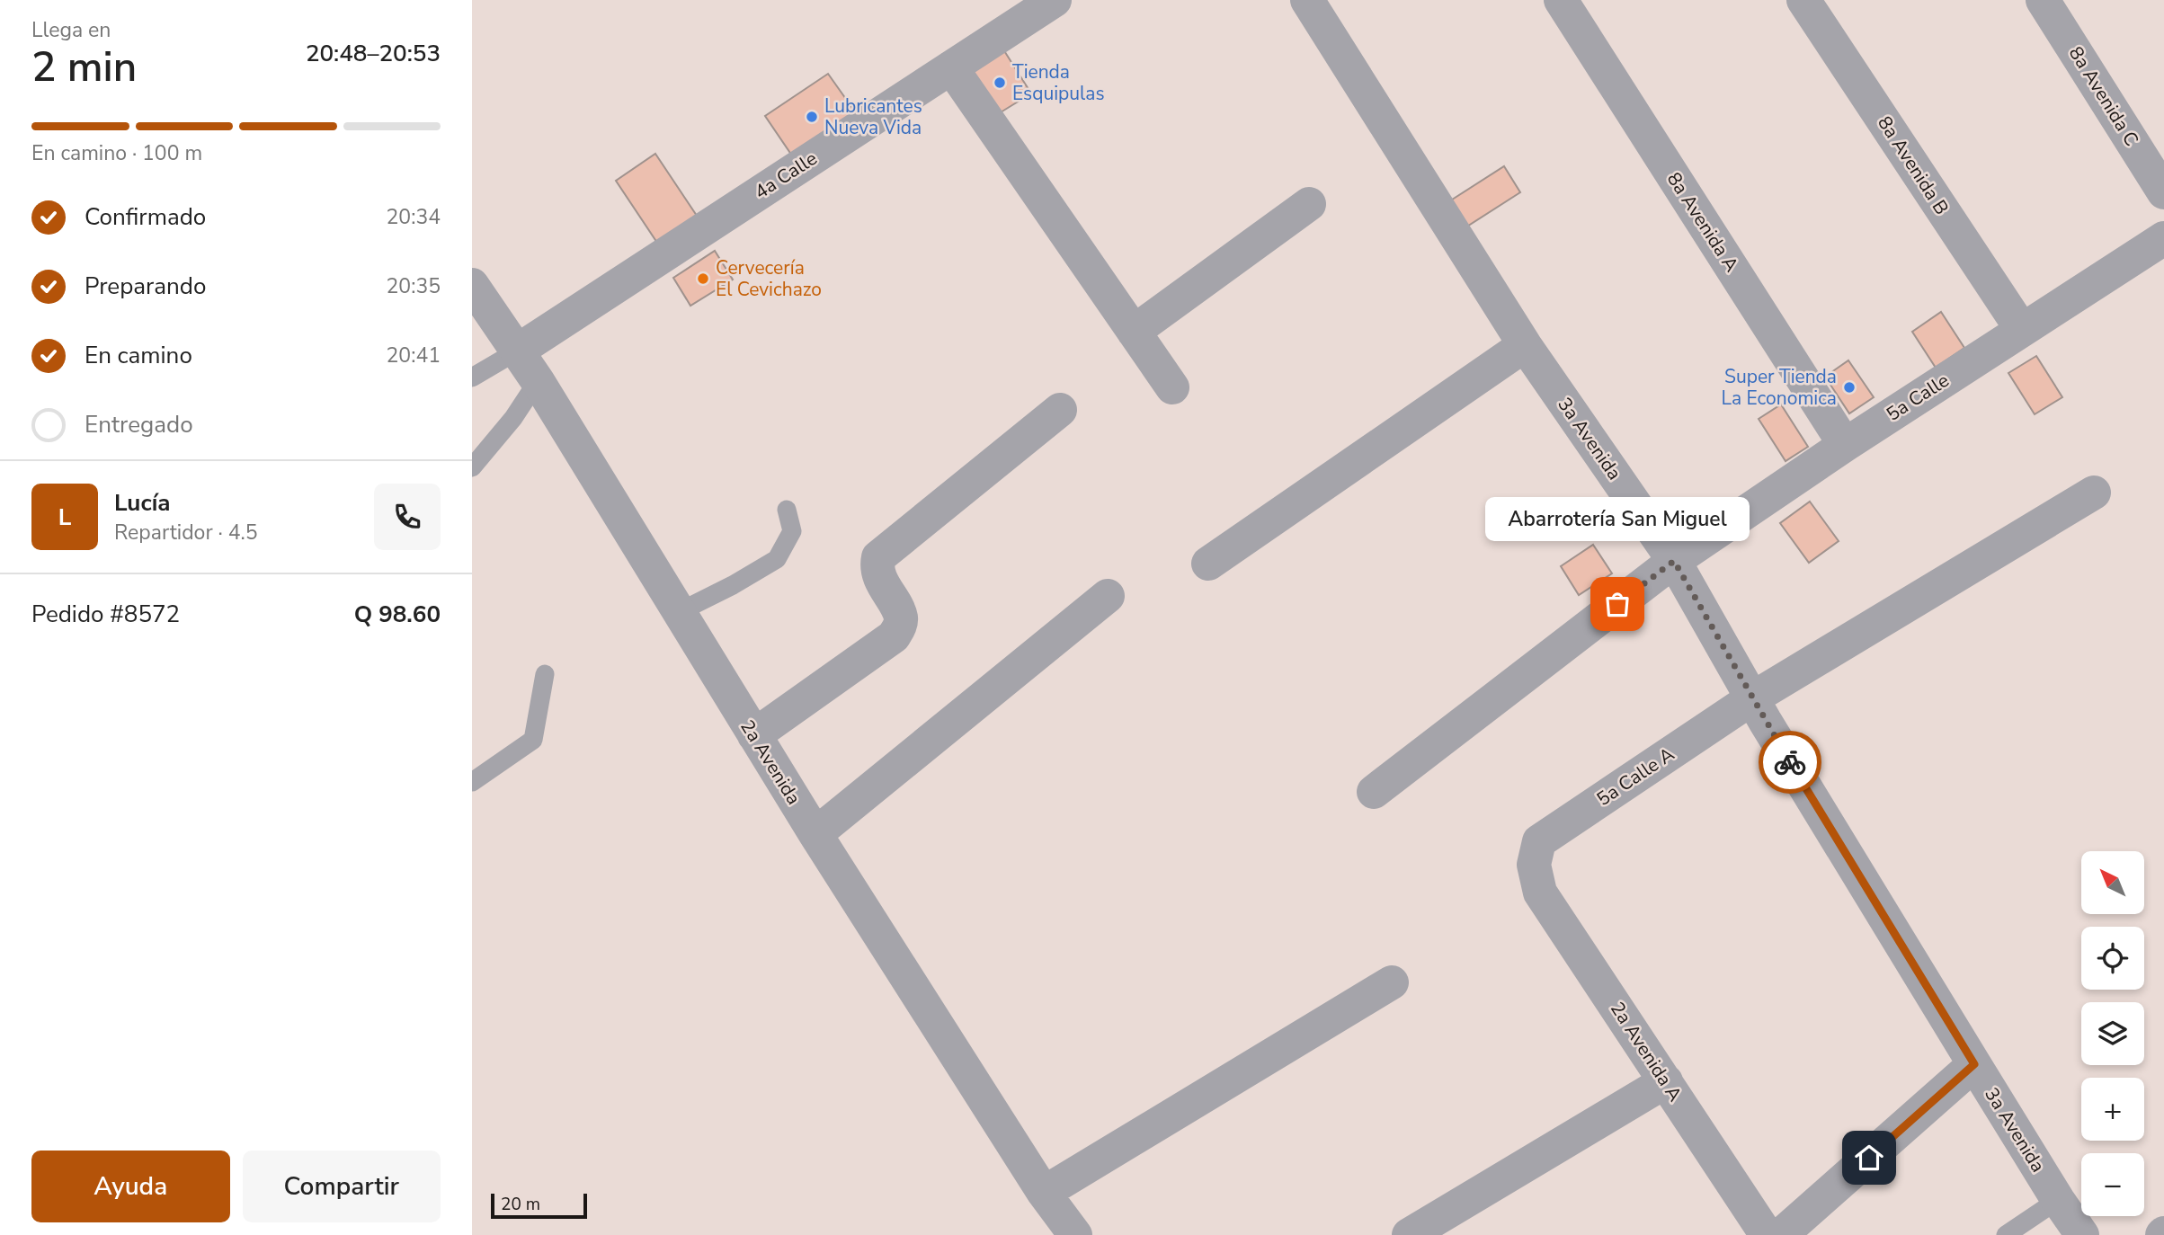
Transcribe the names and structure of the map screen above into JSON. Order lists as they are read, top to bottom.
{
  "streets": {
    "street": [
      "8a Avenida C",
      "8a Avenida B",
      "4a Calle",
      "8a Avenida A",
      "5a Calle",
      "3a Avenida",
      "2a Avenida",
      "5a Calle A",
      "2a Avenida A"
    ]
  },
  "crossings": [
    ["8a Avenida B", "5a Calle"],
    ["4a Calle", "2a Avenida"],
    ["8a Avenida A", "5a Calle"],
    ["5a Calle", "3a Avenida"],
    ["3a Avenida", "5a Calle A"],
    ["5a Calle A", "2a Avenida A"]
  ],
  "places": [
    "Tienda Esquipulas",
    "Lubricantes Nueva Vida",
    "Cervecería El Cevichazo",
    "Super Tienda La Economica",
    "Abarrotería San Miguel"
  ],
  "scale_bar": "20 m",
  "north": "top left",
  "page": {
    "heading": ["2 min", "Llega en", "20:48–20:53"],
    "panel": [
      "Lucía",
      "Repartidor · 4.5",
      "Pedido #8572",
      "Q 98.60"
    ],
    "bar": "En camino · 100 m",
    "list": [
      ["Confirmado", "20:34"],
      ["Preparando", "20:35"],
      ["En camino", "20:41"],
      "Entregado"
    ],
    "round": "L",
    "bubble": "Abarrotería San Miguel",
    "map_buttons": ["+", "−"],
    "buttons": ["Ayuda", "Compartir"],
    "scale": "20 m"
  }
}
